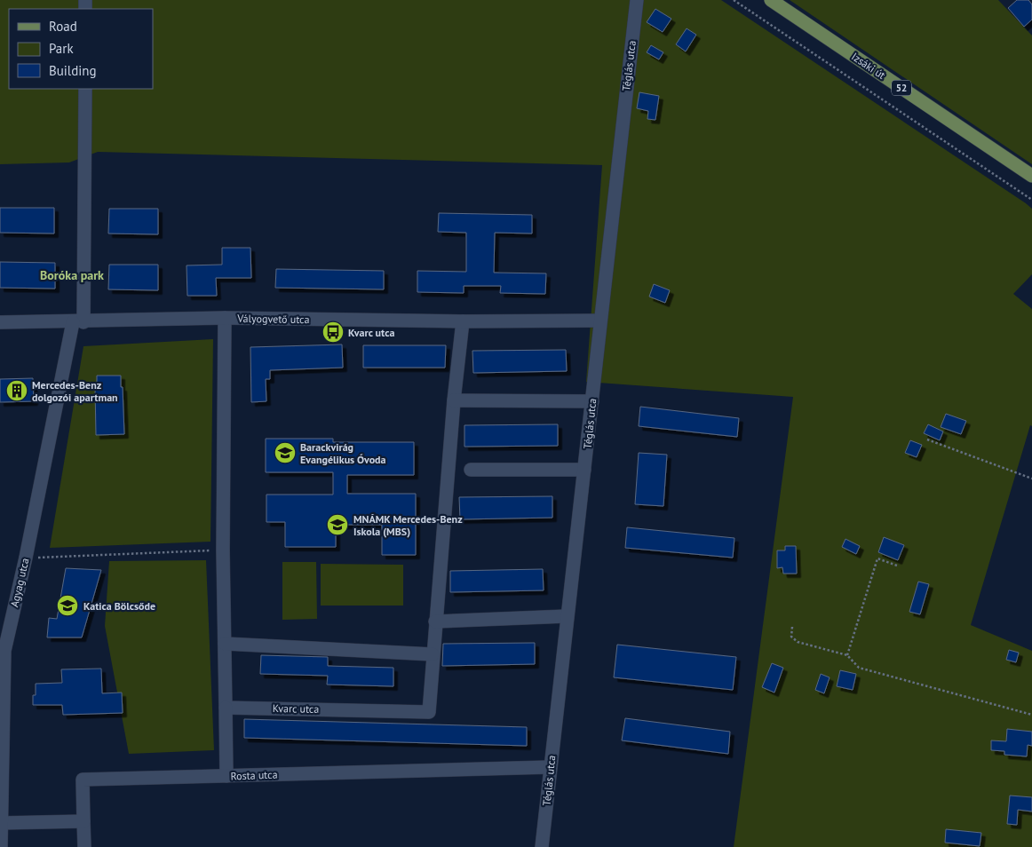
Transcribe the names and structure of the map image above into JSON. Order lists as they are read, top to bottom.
{
  "streets": {
    "main road": ["Izsáki út", "52"],
    "street": [
      "Téglás utca",
      "Vályogvető utca",
      "Agyag utca",
      "Kvarc utca",
      "Rosta utca"
    ]
  },
  "crossings": [
    ["Téglás utca", "Vályogvető utca"],
    ["Téglás utca", "Rosta utca"],
    ["Vályogvető utca", "Agyag utca"]
  ],
  "districts": ["Boróka park"],
  "places": {
    "bus stop": ["Kvarc utca"],
    "building": ["Mercedes-Benz dolgozói apartman"],
    "school or university": ["Barackvirág Evangélikus Óvoda", "MNÁMK Mercedes-Benz Iskola (MBS)", "Katica Bölcsőde"]
  },
  "legend": ["Road", "Park", "Building"]
}
